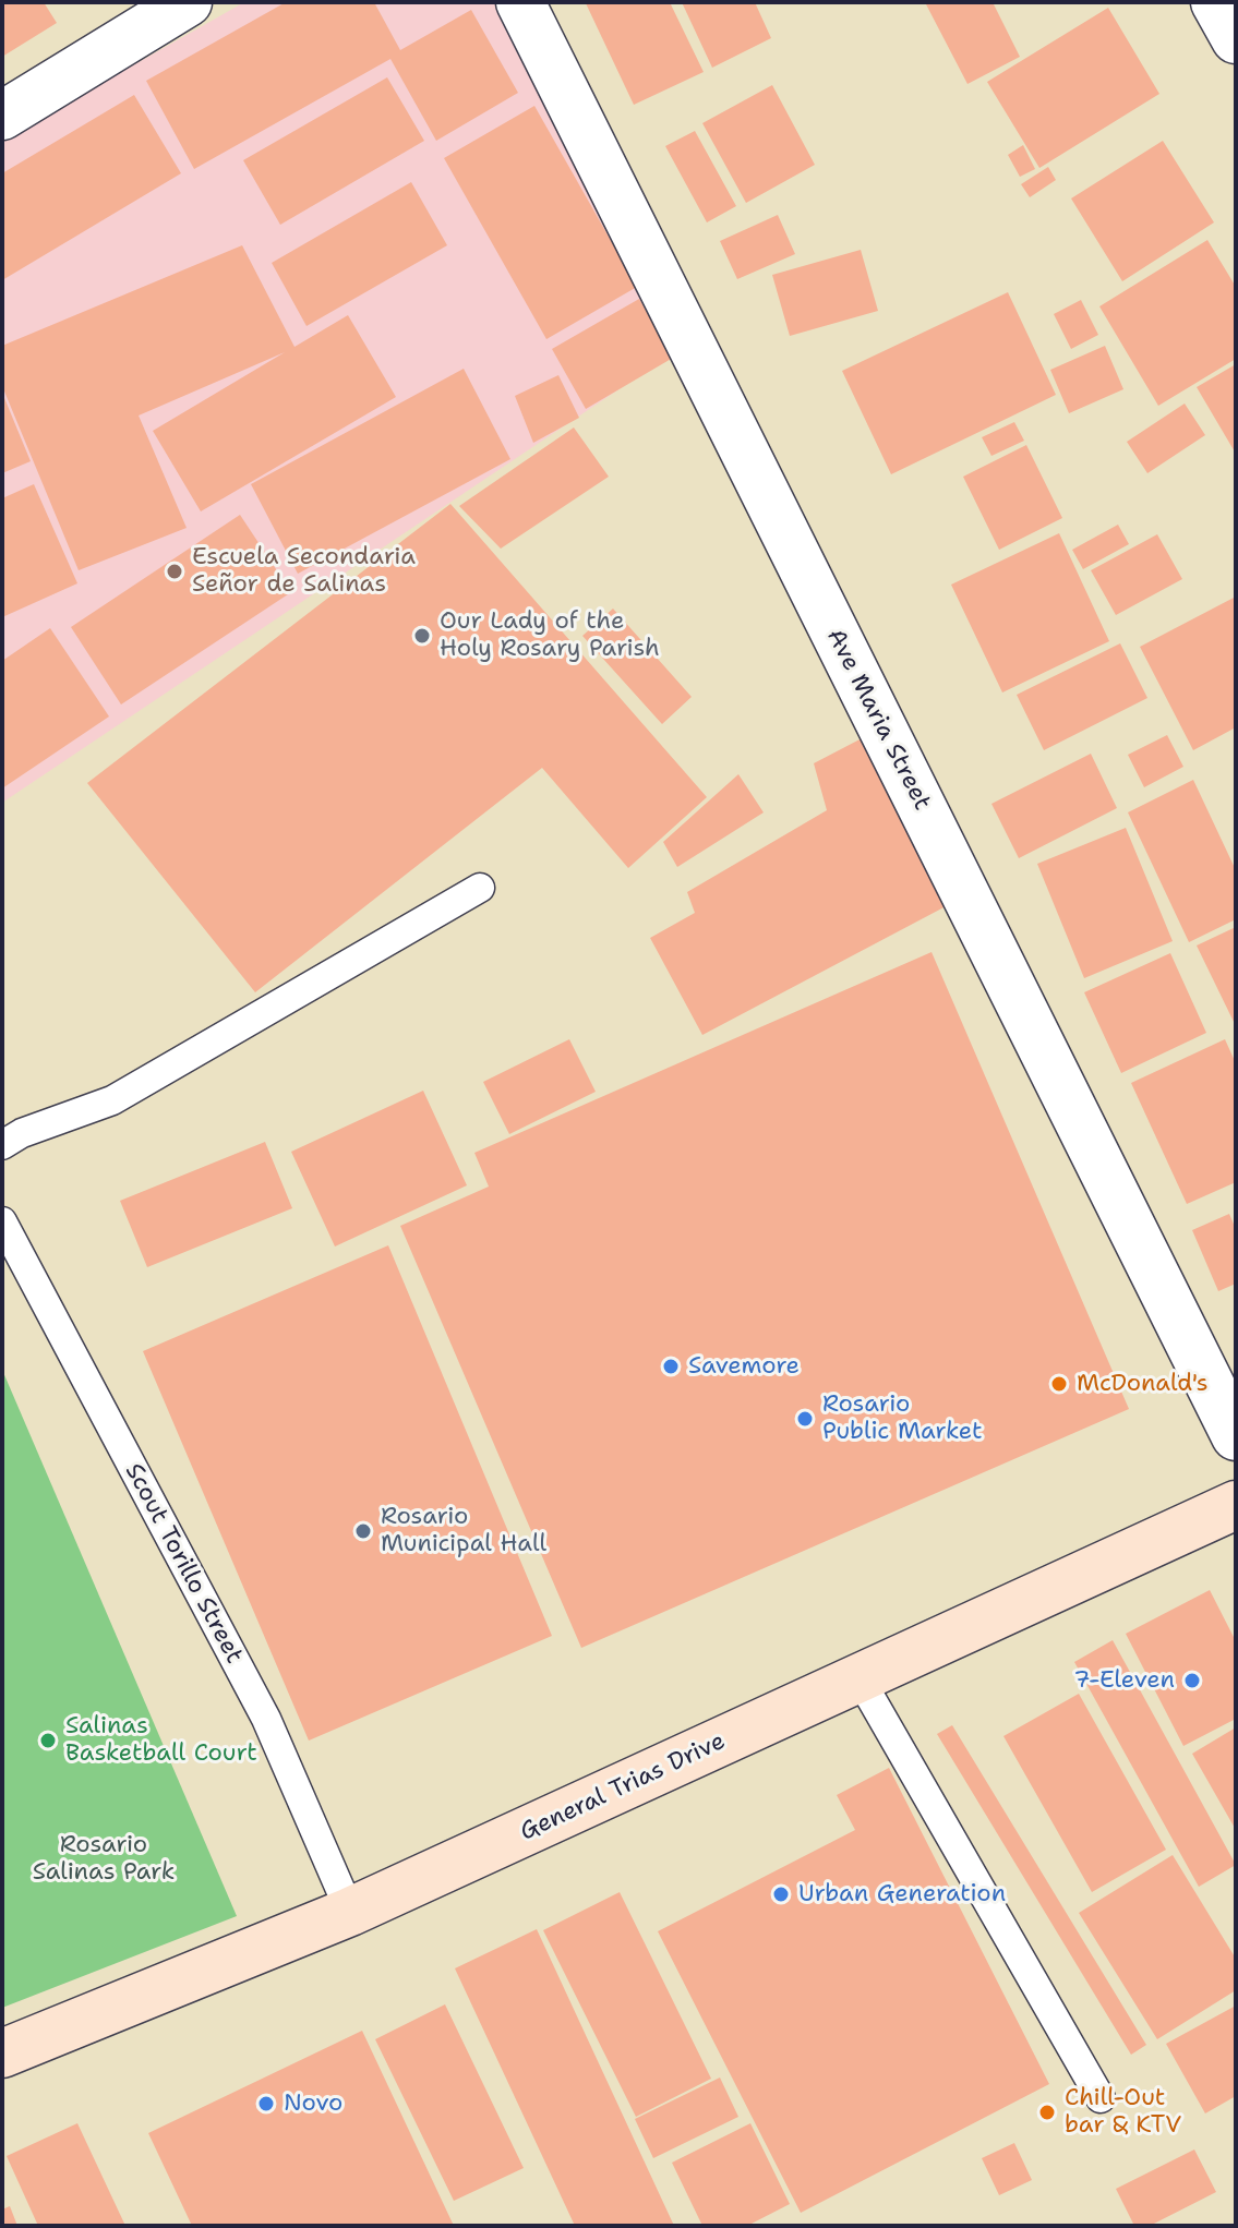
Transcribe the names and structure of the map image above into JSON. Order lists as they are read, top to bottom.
{
  "streets": {
    "main road": ["General Trias Drive"],
    "street": ["Ave Maria Street"],
    "lane": ["Scout Torillo Street"]
  },
  "crossings": [
    ["Scout Torillo Street", "General Trias Drive"]
  ],
  "parks": ["Rosario Salinas Park"],
  "places": [
    "Escuela Secondaria Señor de Salinas",
    "Our Lady of the Holy Rosary Parish",
    "Savemore",
    "McDonald's",
    "Rosario Public Market",
    "Rosario Municipal Hall",
    "7-Eleven",
    "Salinas Basketball Court",
    "Urban Generation",
    "Novo",
    "Chill-Out bar & KTV"
  ]
}
